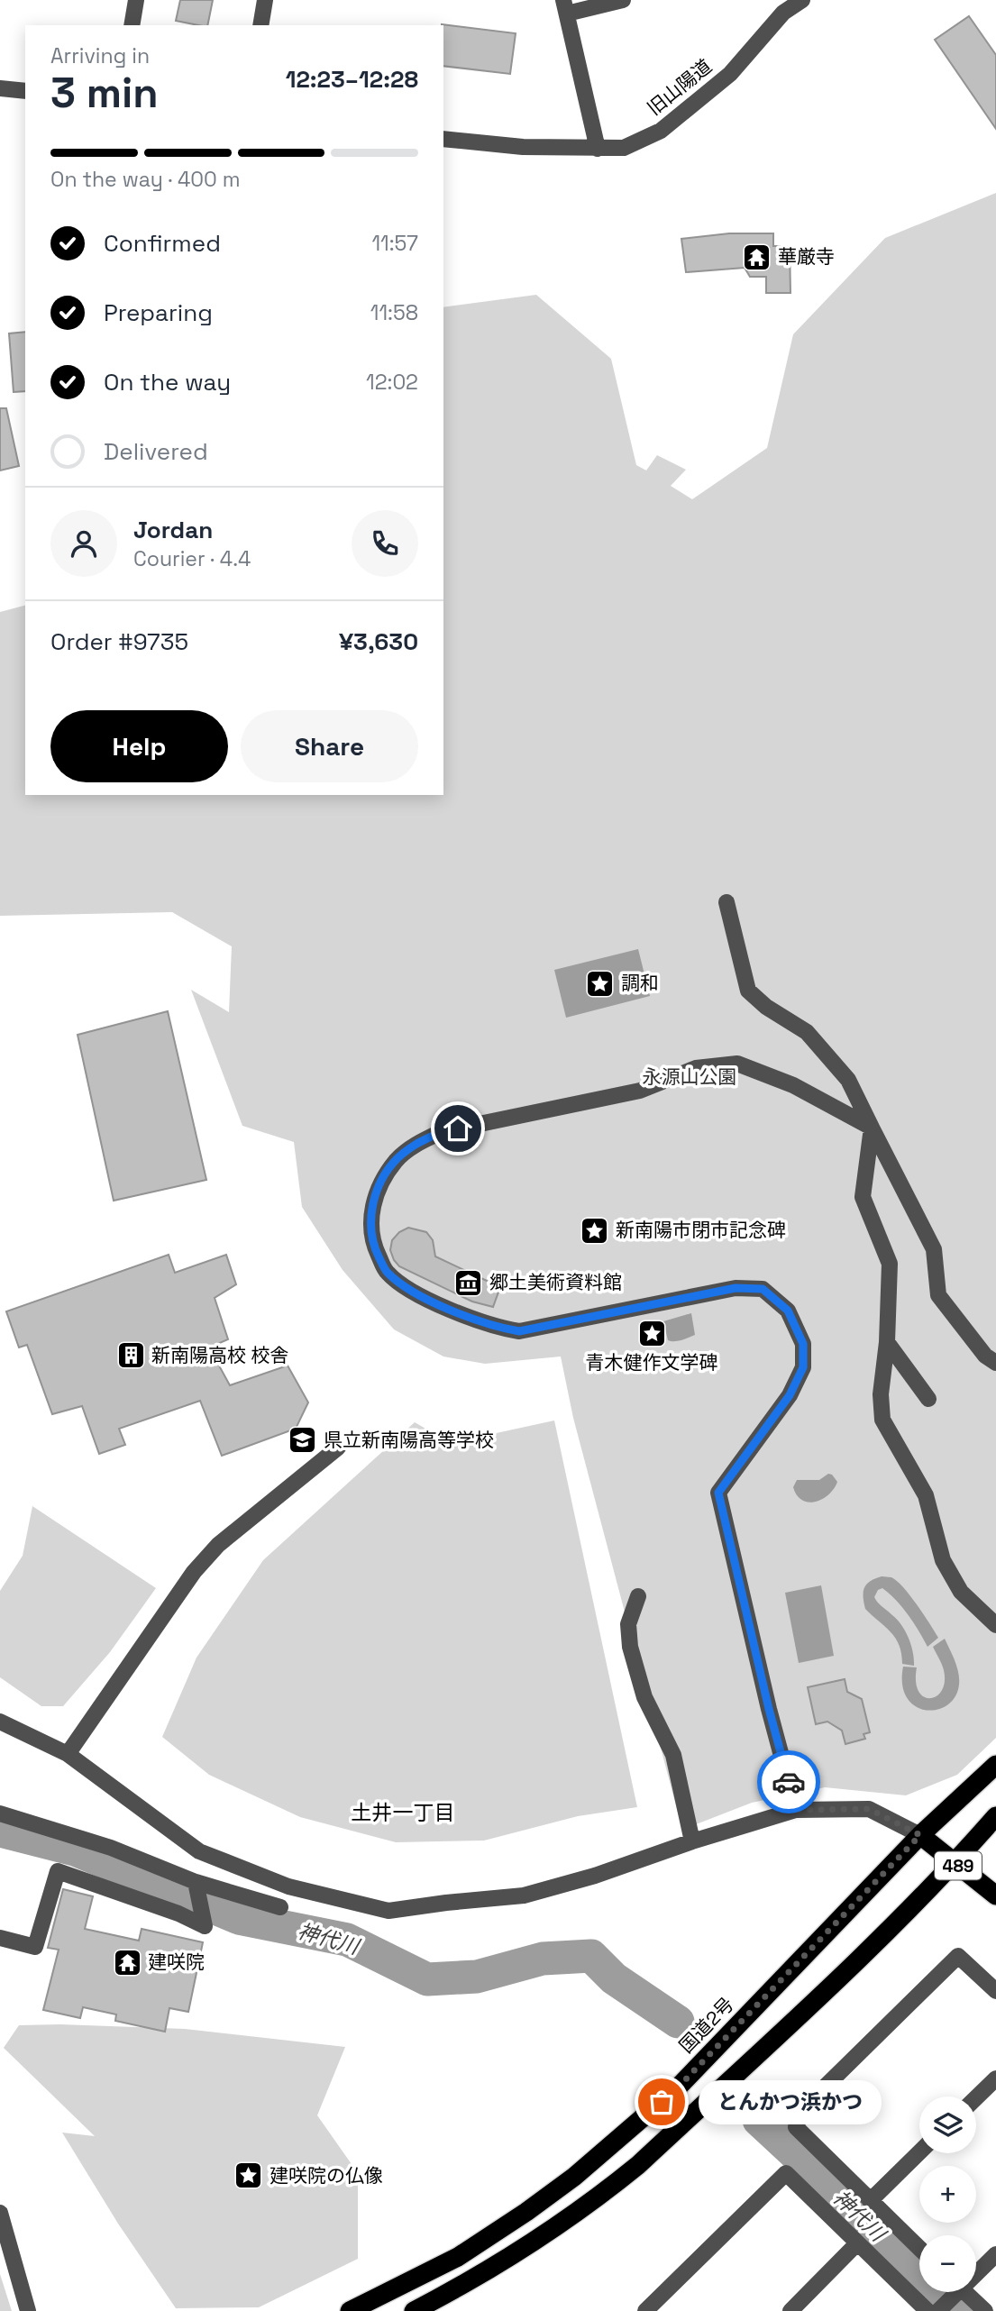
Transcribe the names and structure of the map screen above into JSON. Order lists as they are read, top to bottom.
{
  "streets": {
    "highway": ["489", "国道2号"],
    "street": ["旧山陽道"]
  },
  "crossings": [
    ["489", "国道2号"]
  ],
  "districts": ["土井一丁目"],
  "water": ["神代川"],
  "parks": ["永源山公園"],
  "places": {
    "temple": ["華厳寺", "建咲院"],
    "place": [
      "調和",
      "新南陽市閉市記念碑",
      "青木健作文学碑",
      "建咲院の仏像"
    ],
    "museum": ["郷土美術資料館"],
    "building": ["新南陽高校 校舎"],
    "school or university": ["県立新南陽高等学校"],
    "other": ["とんかつ浜かつ"]
  },
  "page": {
    "heading": ["3 min", "Arriving in", "12:23–12:28"],
    "panel": [
      "Jordan",
      "Courier · 4.4",
      "Order #9735",
      "¥3,630"
    ],
    "bar": "On the way · 400 m",
    "list": [
      ["Confirmed", "11:57"],
      ["Preparing", "11:58"],
      ["On the way", "12:02"],
      "Delivered"
    ],
    "buttons": ["Help", "Share"],
    "bubble": "とんかつ浜かつ",
    "map_buttons": ["+", "−"]
  }
}
